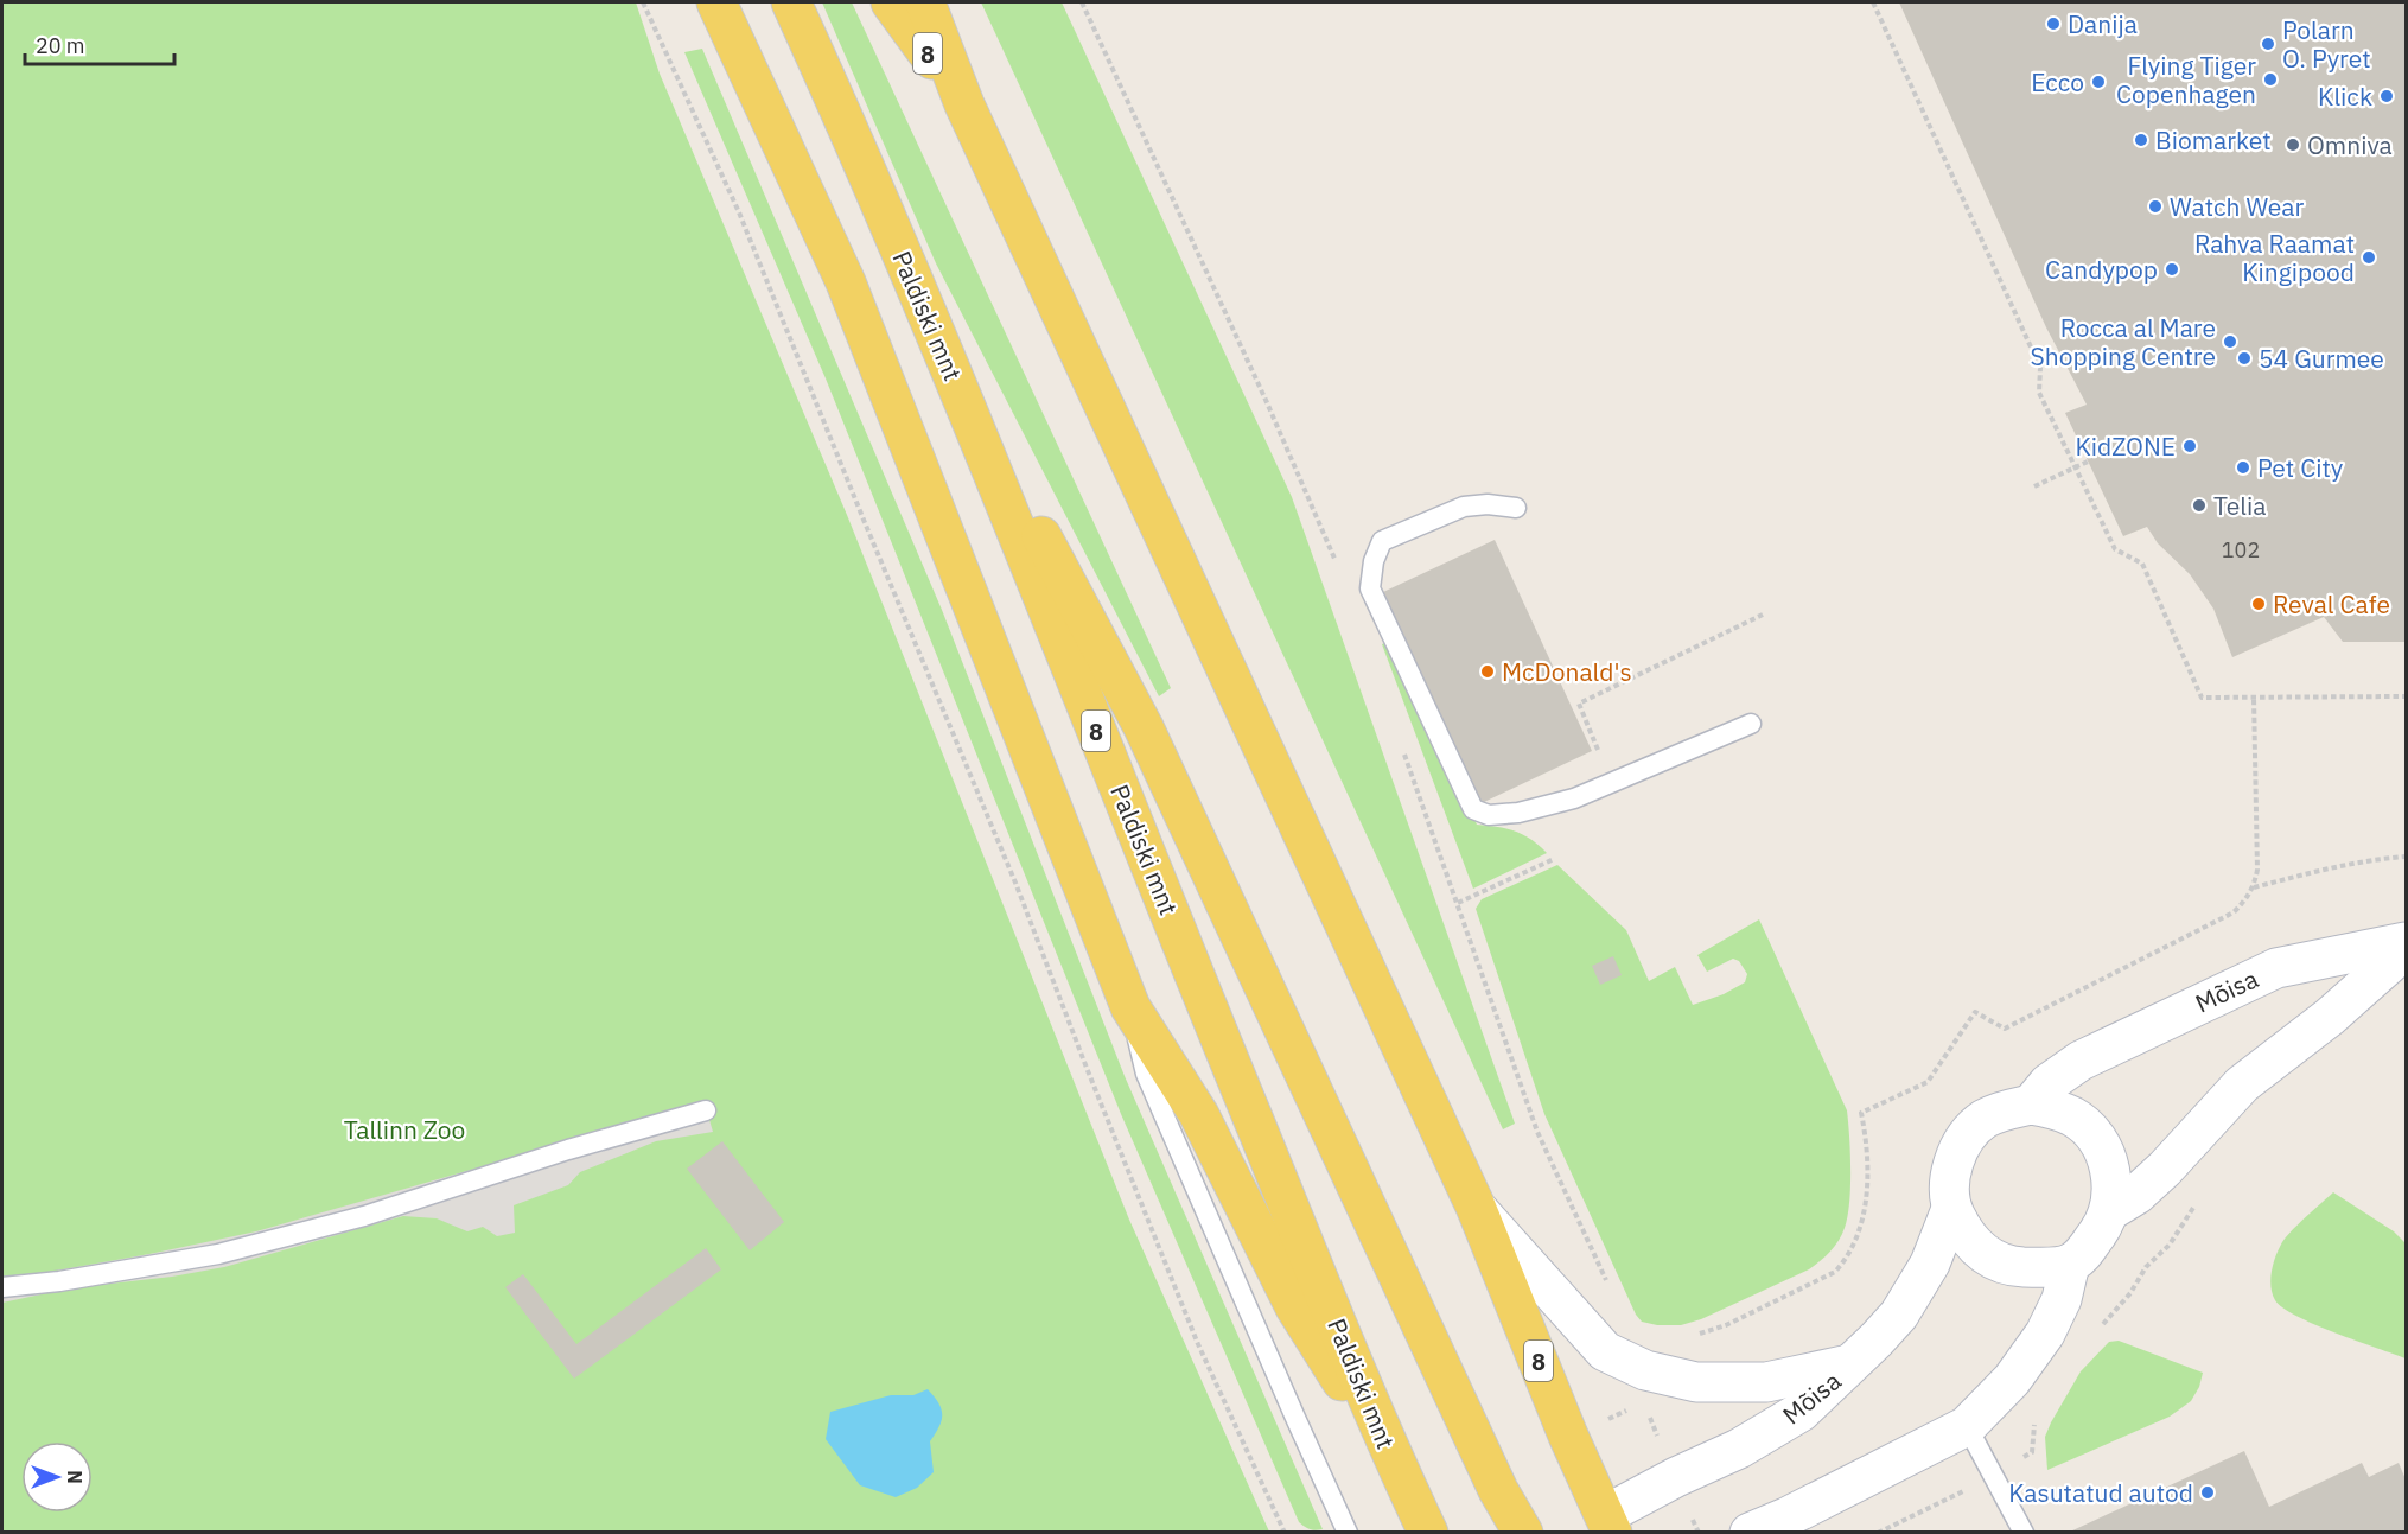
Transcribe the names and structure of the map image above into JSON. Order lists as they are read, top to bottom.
{
  "streets": {
    "main road": ["8", "Paldiski mnt"],
    "street": ["Mõisa"]
  },
  "crossings": [
    ["8", "Mõisa"]
  ],
  "parks": ["Tallinn Zoo"],
  "places": [
    "Danija",
    "Polarn O. Pyret",
    "Flying Tiger Copenhagen",
    "Ecco",
    "Klick",
    "Biomarket",
    "Omniva",
    "Watch Wear",
    "Rahva Raamat Kingipood",
    "Candypop",
    "Rocca al Mare Shopping Centre",
    "54 Gurmee",
    "KidZONE",
    "Pet City",
    "Telia",
    "Reval Cafe",
    "McDonald's",
    "Kasutatud autod"
  ],
  "house_numbers": ["102"],
  "scale_bar": "20 m",
  "north": "right"
}
